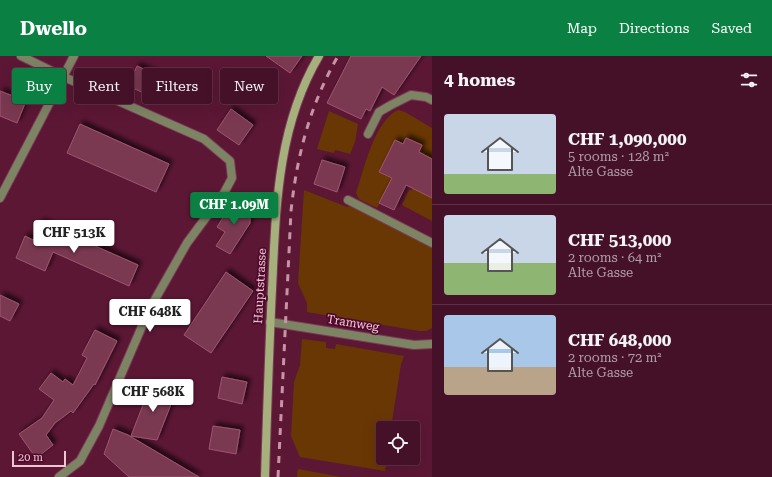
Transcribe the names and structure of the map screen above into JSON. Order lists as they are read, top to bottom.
{
  "streets": {
    "main road": ["Hauptstrasse"],
    "street": ["Tramweg"]
  },
  "crossings": [
    ["Hauptstrasse", "Tramweg"]
  ],
  "scale_bar": "20 m",
  "page": {
    "header": "Dwello",
    "nav": ["Map", "Directions", "Saved"],
    "heading": "4 homes",
    "chip": [
      "Buy",
      "Rent",
      "Filters",
      "New"
    ],
    "list": [
      {
        "name": "CHF 1,090,000",
        "note": "5 rooms · 128 m² · Alte Gasse"
      },
      {
        "name": "CHF 513,000",
        "note": "2 rooms · 64 m² · Alte Gasse"
      },
      {
        "name": "CHF 648,000",
        "note": "2 rooms · 72 m² · Alte Gasse"
      }
    ],
    "price": [
      "CHF 1.09M",
      "CHF 513K",
      "CHF 648K",
      "CHF 568K"
    ],
    "scale": "20 m"
  }
}
